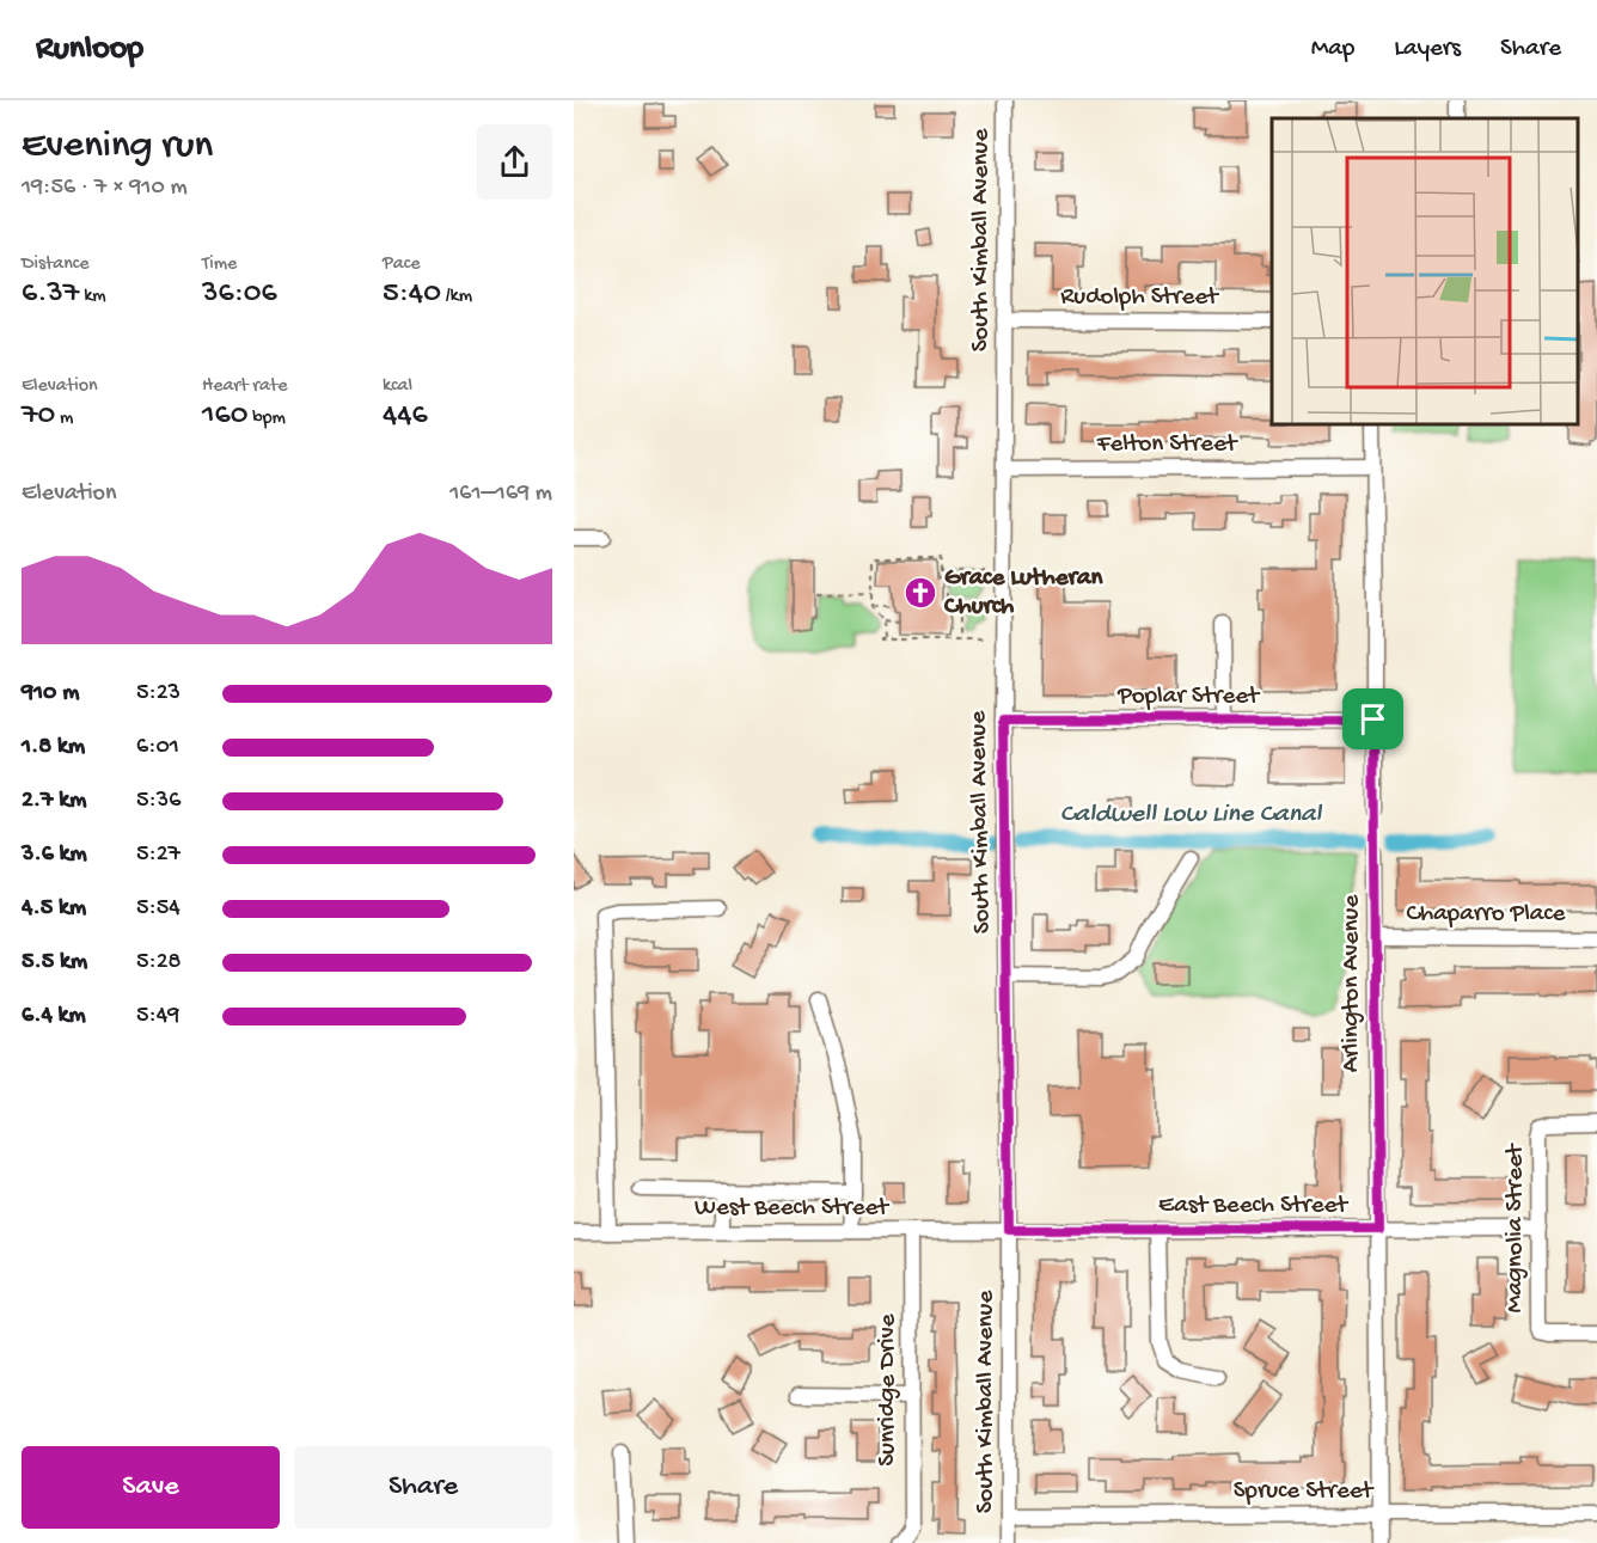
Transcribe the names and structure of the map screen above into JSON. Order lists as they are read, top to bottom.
{
  "streets": {
    "street": [
      "South Kimball Avenue",
      "Rudolph Street",
      "Felton Street",
      "Poplar Street",
      "Chaparro Place",
      "Arlington Avenue",
      "East Beech Street",
      "West Beech Street",
      "Magnolia Street",
      "Sunridge Drive",
      "Spruce Street"
    ]
  },
  "crossings": [
    ["South Kimball Avenue", "Rudolph Street"],
    ["South Kimball Avenue", "Felton Street"],
    ["South Kimball Avenue", "Poplar Street"],
    ["South Kimball Avenue", "East Beech Street"],
    ["South Kimball Avenue", "West Beech Street"],
    ["South Kimball Avenue", "Spruce Street"],
    ["Chaparro Place", "Arlington Avenue"],
    ["Arlington Avenue", "East Beech Street"],
    ["Arlington Avenue", "Spruce Street"],
    ["East Beech Street", "West Beech Street"],
    ["East Beech Street", "Magnolia Street"],
    ["West Beech Street", "Sunridge Drive"]
  ],
  "water": ["Caldwell Low Line Canal"],
  "places": {
    "church": ["Grace Lutheran Church"]
  },
  "page": {
    "header": "Runloop",
    "nav": ["Map", "Layers", "Share"],
    "heading": ["Evening run", "19:56 · 7 × 910 m"],
    "stats": [
      ["Distance", "6.37 km"],
      ["Time", "36:06"],
      ["Pace", "5:40 /km"],
      ["Elevation", "70 m"],
      ["Heart rate", "160 bpm"],
      ["kcal", "446"]
    ],
    "chart": ["Elevation", "161–169 m"],
    "list": [
      {
        "name": "910 m",
        "note": "5:23"
      },
      {
        "name": "1.8 km",
        "note": "6:01"
      },
      {
        "name": "2.7 km",
        "note": "5:36"
      },
      {
        "name": "3.6 km",
        "note": "5:27"
      },
      {
        "name": "4.5 km",
        "note": "5:54"
      },
      {
        "name": "5.5 km",
        "note": "5:28"
      },
      {
        "name": "6.4 km",
        "note": "5:49"
      }
    ],
    "buttons": ["Save", "Share"]
  }
}
